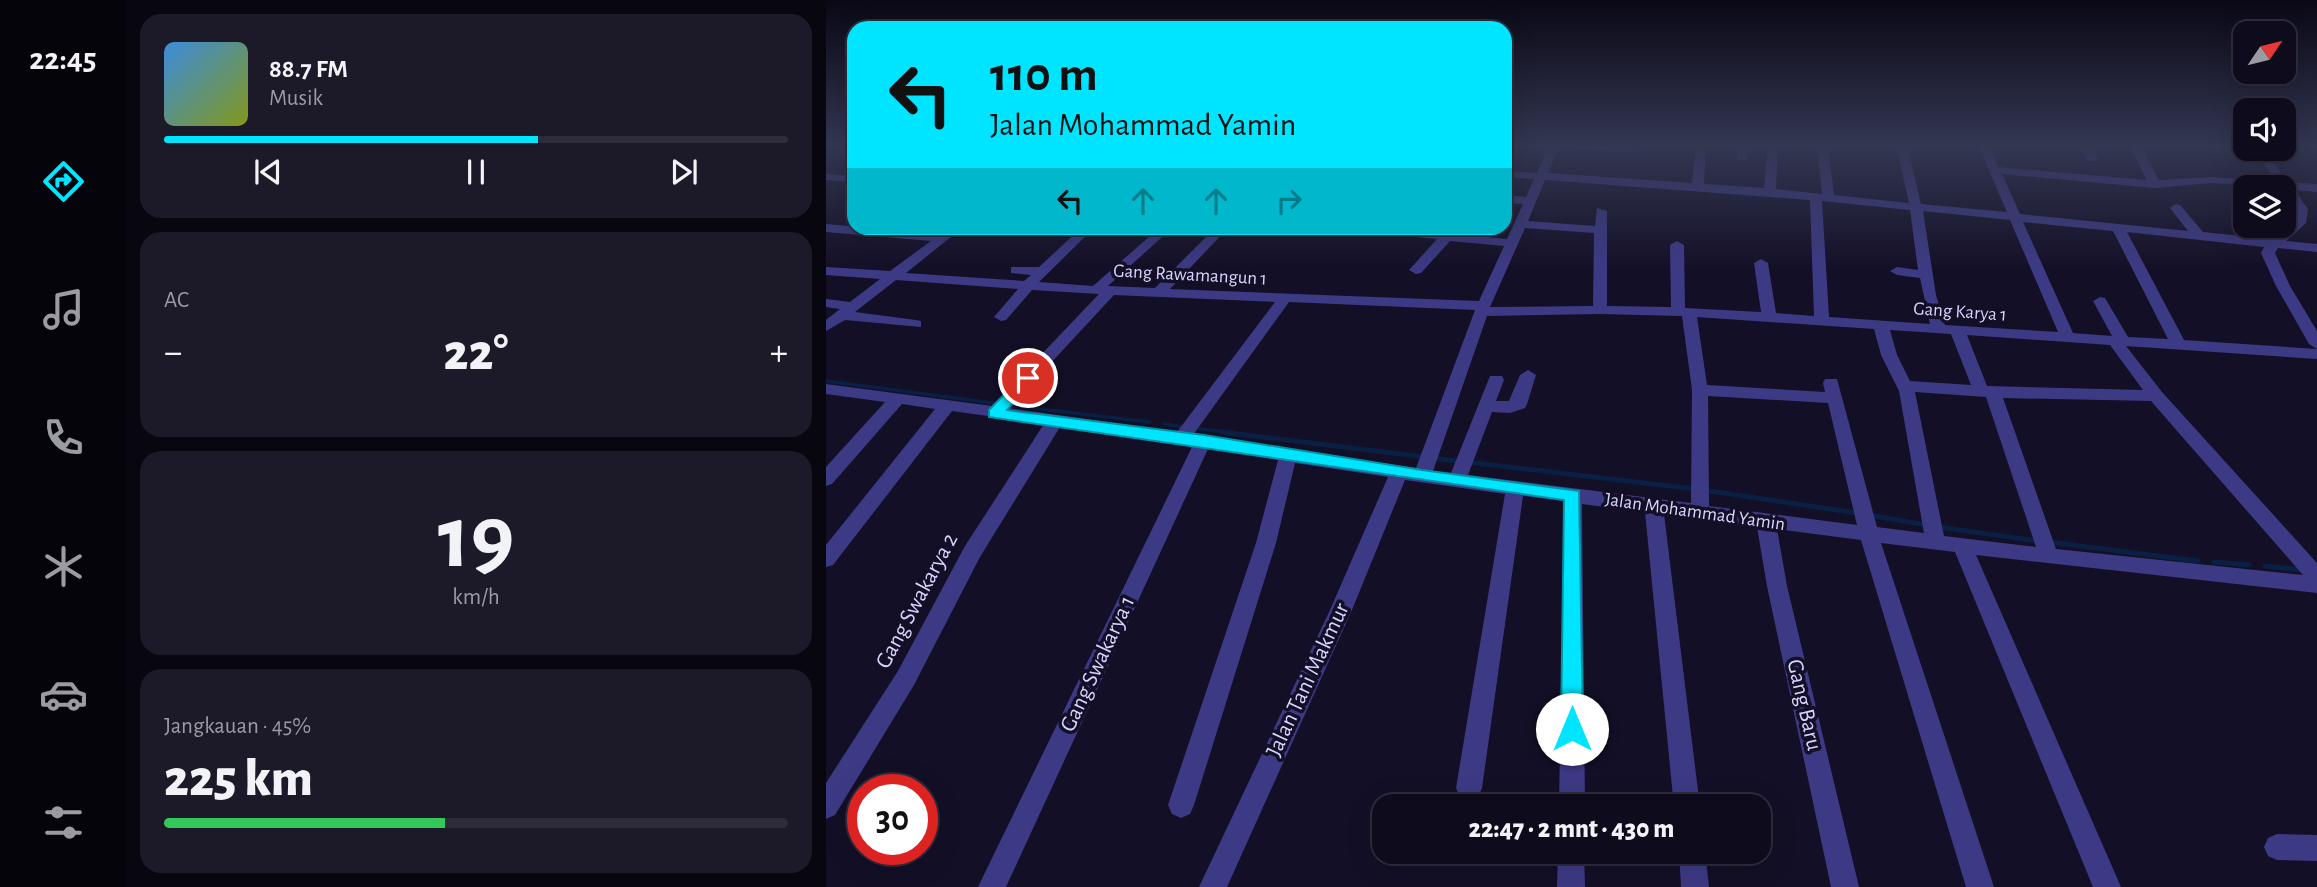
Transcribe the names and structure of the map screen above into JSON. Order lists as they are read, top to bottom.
{
  "streets": {
    "street": [
      "Gang Rawamangun 1",
      "Gang Karya 1",
      "Jalan Mohammad Yamin",
      "Gang Swakarya 2",
      "Gang Swakarya 1",
      "Jalan Tani Makmur",
      "Gang Baru"
    ]
  },
  "crossings": [
    ["Gang Rawamangun 1", "Gang Karya 1"],
    ["Gang Rawamangun 1", "Gang Swakarya 1"],
    ["Gang Rawamangun 1", "Jalan Tani Makmur"],
    ["Jalan Mohammad Yamin", "Gang Swakarya 2"],
    ["Jalan Mohammad Yamin", "Gang Swakarya 1"],
    ["Jalan Mohammad Yamin", "Jalan Tani Makmur"],
    ["Jalan Mohammad Yamin", "Gang Baru"]
  ],
  "north": "top right",
  "page": {
    "tabs": "22:45",
    "turn": ["110 m", "Jalan Mohammad Yamin"],
    "song": ["88.7 FM", "Musik"],
    "tile": [
      "AC",
      ["19", "km/h"],
      ["Jangkauan · 45%", "225 km"]
    ],
    "heat": ["−", "22°", "+"],
    "limit": "30",
    "trip": "22:47 · 2 mnt · 430 m"
  }
}
